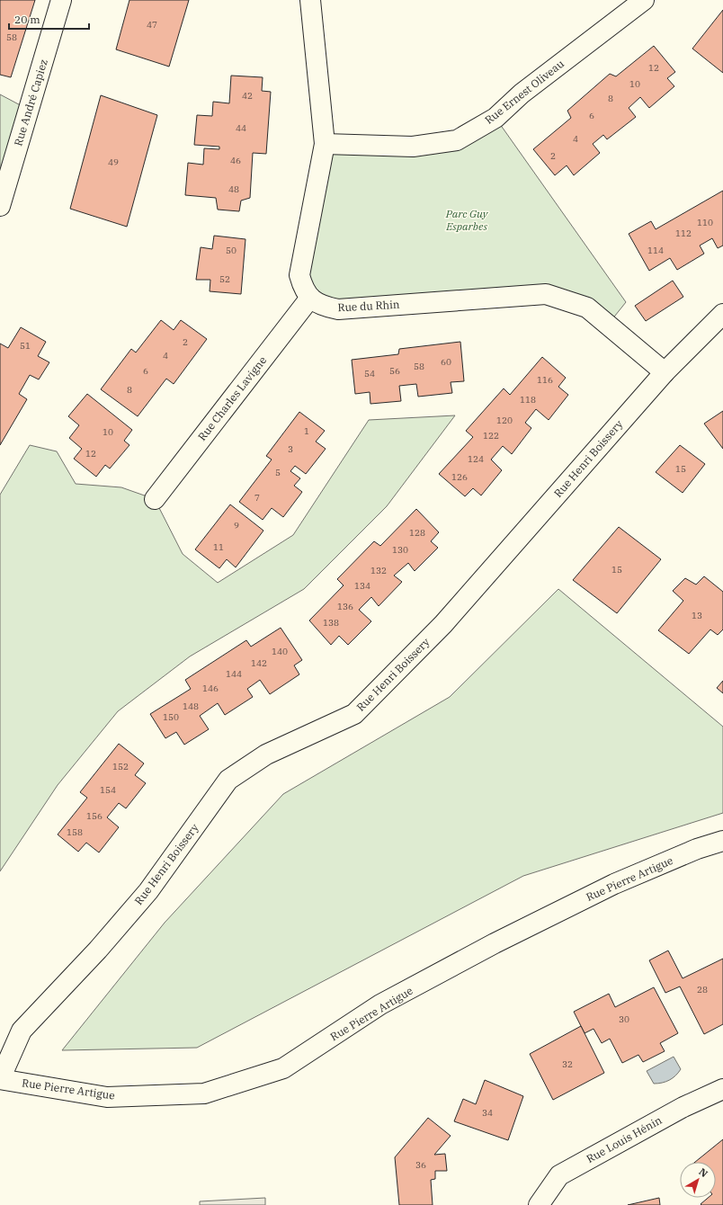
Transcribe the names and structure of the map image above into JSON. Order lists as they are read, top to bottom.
{
  "streets": {
    "street": [
      "Rue Ernest Oliveau",
      "Rue André Capiez",
      "Rue du Rhin",
      "Rue Charles Lavigne",
      "Rue Henri Boissery",
      "Rue Pierre Artigue",
      "Rue Louis Hénin"
    ]
  },
  "crossings": [
    ["Rue du Rhin", "Rue Charles Lavigne"],
    ["Rue du Rhin", "Rue Henri Boissery"],
    ["Rue Henri Boissery", "Rue Pierre Artigue"]
  ],
  "parks": ["Parc Guy Esparbes"],
  "house_numbers": [
    "47",
    "58",
    "12",
    "10",
    "42",
    "8",
    "6",
    "44",
    "4",
    "2",
    "46",
    "49",
    "48",
    "110",
    "112",
    "50",
    "114",
    "52",
    "2",
    "51",
    "4",
    "60",
    "58",
    "6",
    "56",
    "54",
    "116",
    "8",
    "118",
    "120",
    "1",
    "10",
    "122",
    "3",
    "12",
    "124",
    "15",
    "5",
    "126",
    "7",
    "9",
    "128",
    "11",
    "130",
    "15",
    "132",
    "134",
    "136",
    "13",
    "138",
    "140",
    "142",
    "144",
    "146",
    "148",
    "150",
    "152",
    "154",
    "156",
    "158",
    "28",
    "30",
    "32",
    "34",
    "36"
  ],
  "scale_bar": "20 m",
  "north": "top right"
}
